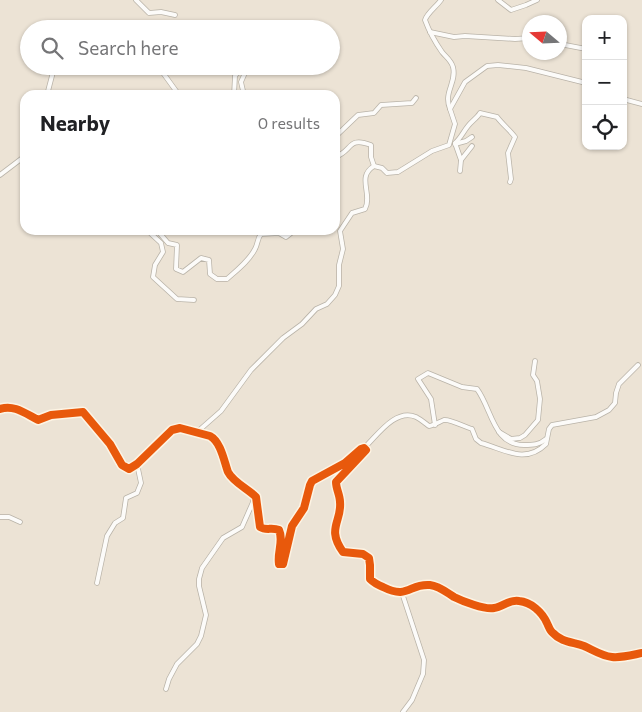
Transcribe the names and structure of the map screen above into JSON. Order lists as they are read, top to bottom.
{
  "north": "left",
  "page": {
    "map_buttons": ["+", "−"],
    "search": "Search here",
    "heading": ["Nearby", "0 results"]
  }
}
